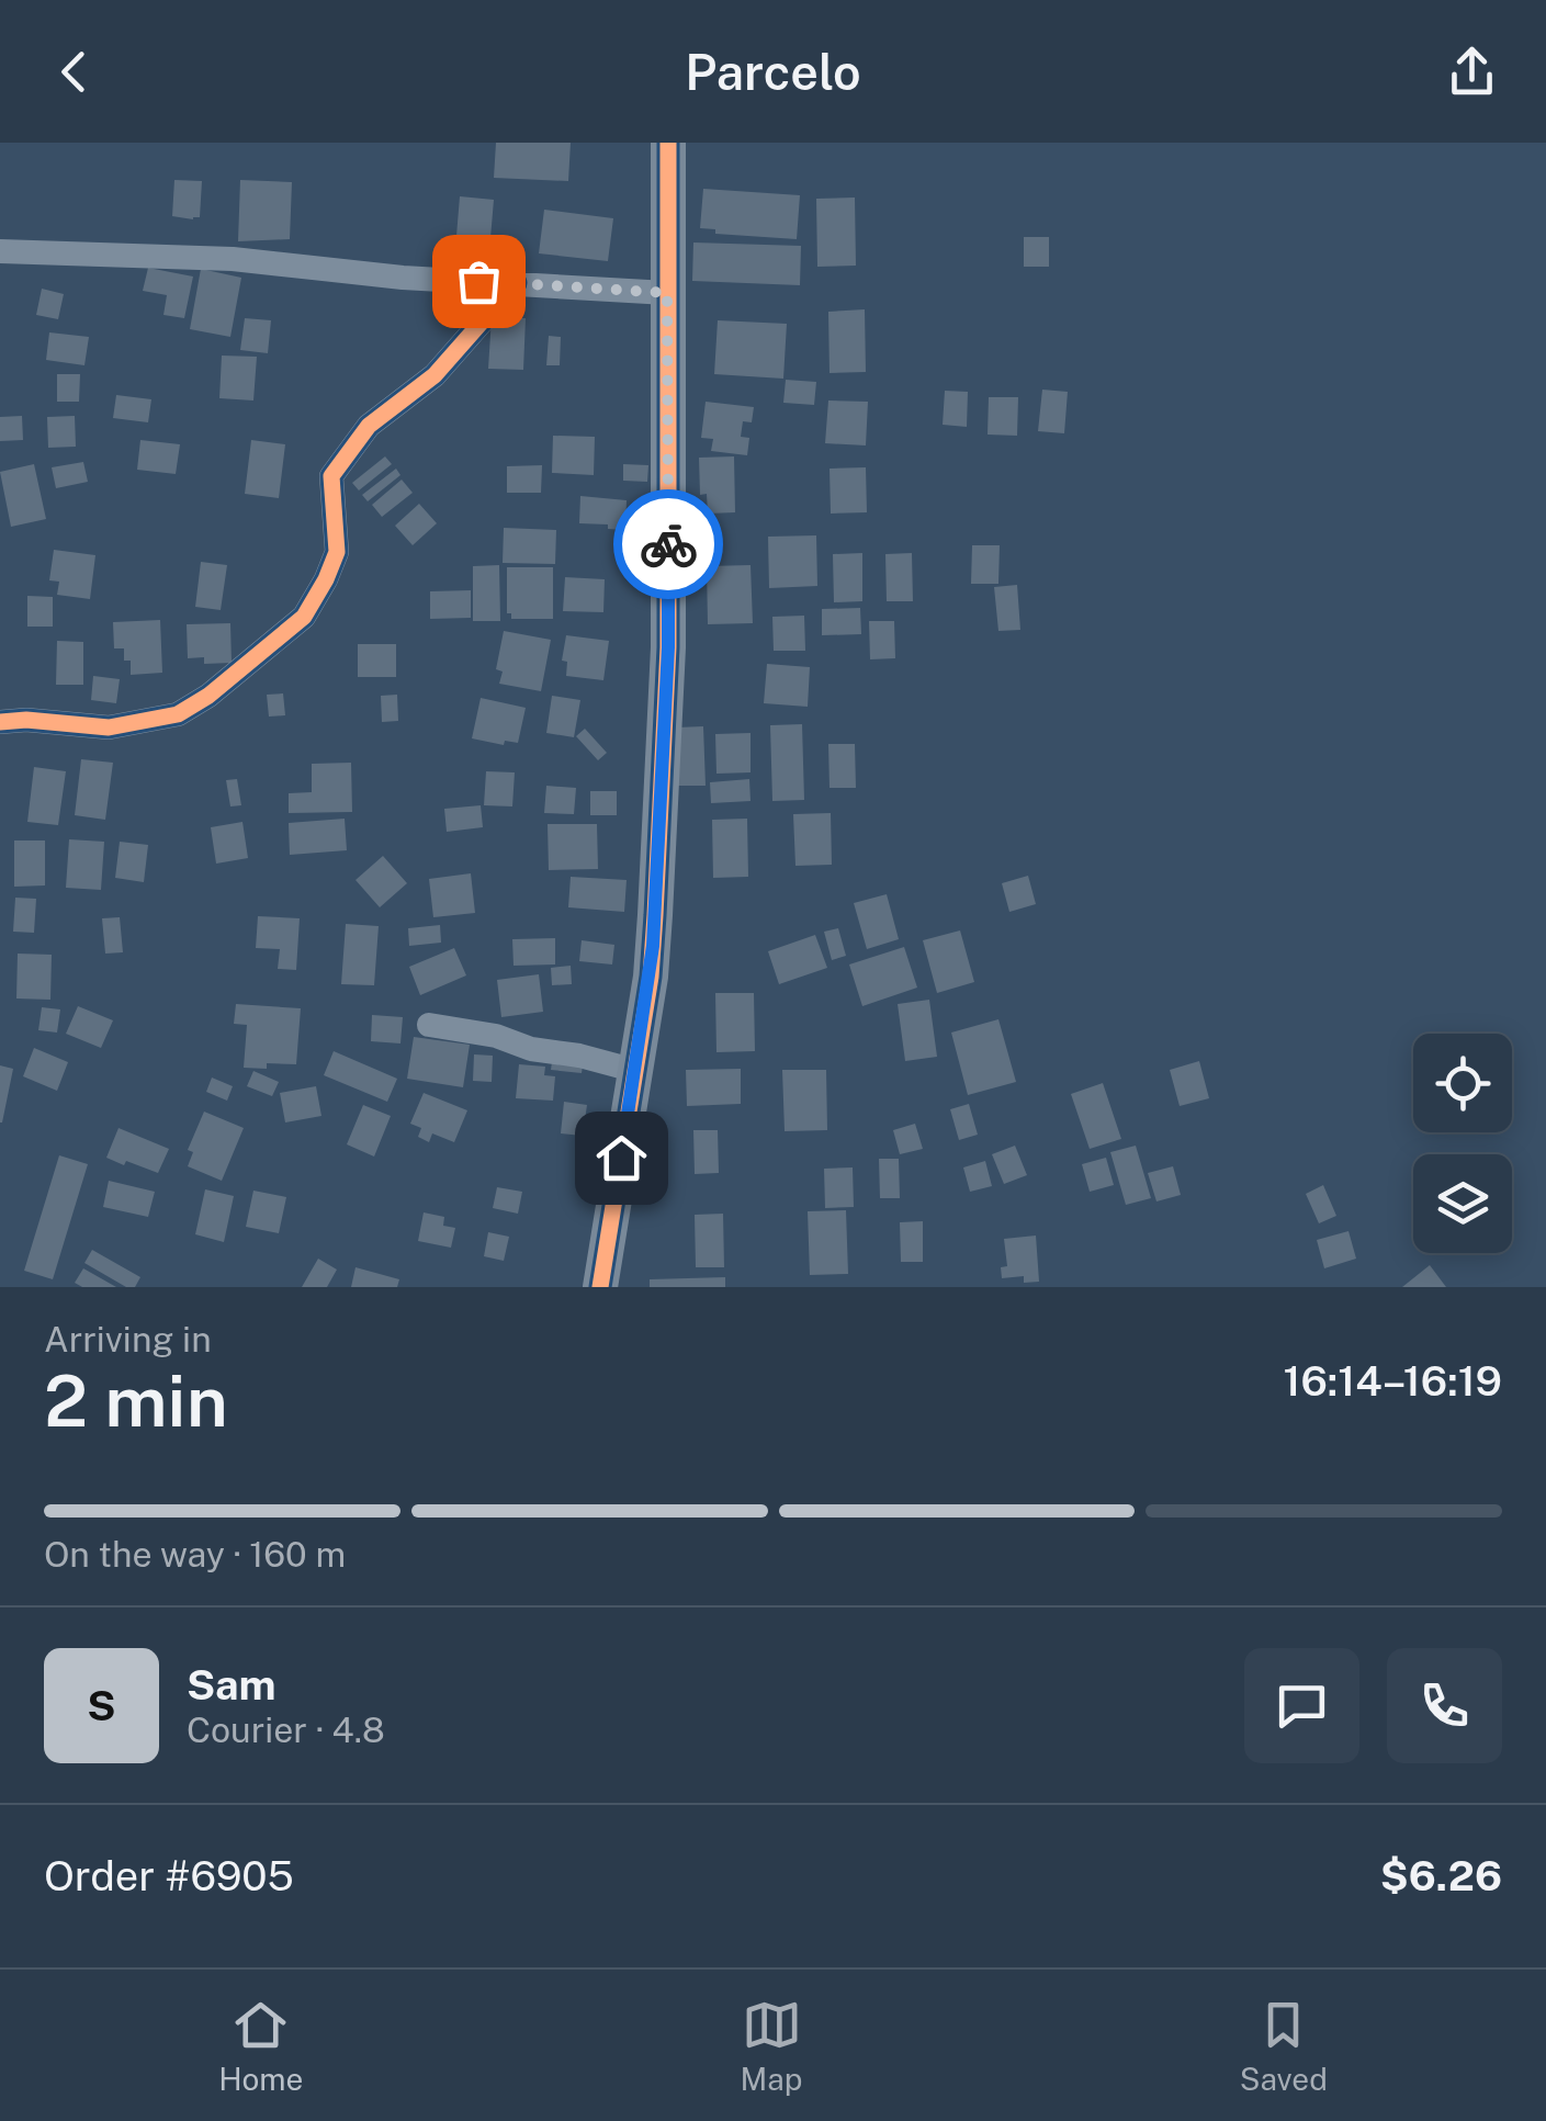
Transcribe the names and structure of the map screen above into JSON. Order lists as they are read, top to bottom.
{
  "page": {
    "header": "Parcelo",
    "heading": ["2 min", "Arriving in", "16:14–16:19"],
    "panel": [
      "Sam",
      "Courier · 4.8",
      "Order #6905",
      "$6.26"
    ],
    "bar": "On the way · 160 m",
    "round": "S",
    "tabs": ["Home", "Map", "Saved"]
  }
}
